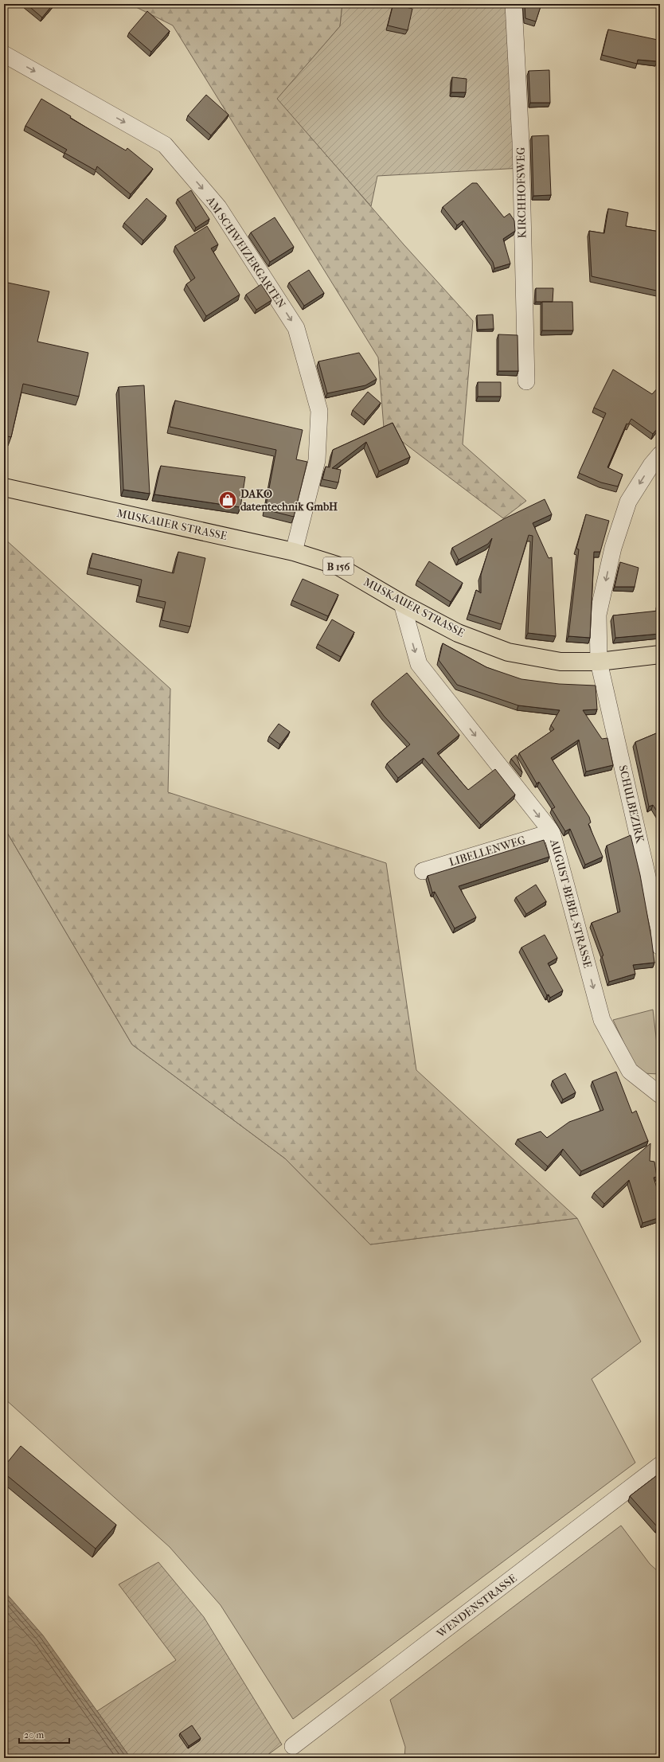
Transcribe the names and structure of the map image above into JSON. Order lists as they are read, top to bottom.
{
  "streets": {
    "main road": ["MUSKAUER STRASSE", "B 156"],
    "street": [
      "KIRCHHOFSWEG",
      "AM SCHWEIZERGARTEN",
      "SCHULBEZIRK",
      "LIBELLENWEG",
      "AUGUST-BEBEL-STRASSE",
      "WENDENSTRASSE"
    ]
  },
  "crossings": [
    ["AM SCHWEIZERGARTEN", "MUSKAUER STRASSE"],
    ["MUSKAUER STRASSE", "SCHULBEZIRK"],
    ["MUSKAUER STRASSE", "AUGUST-BEBEL-STRASSE"],
    ["LIBELLENWEG", "AUGUST-BEBEL-STRASSE"]
  ],
  "one_way": ["AM SCHWEIZERGARTEN", "SCHULBEZIRK", "AUGUST-BEBEL-STRASSE"],
  "places": {
    "shop": ["DAKO datentechnik GmbH"]
  },
  "scale_bar": "20 m"
}
